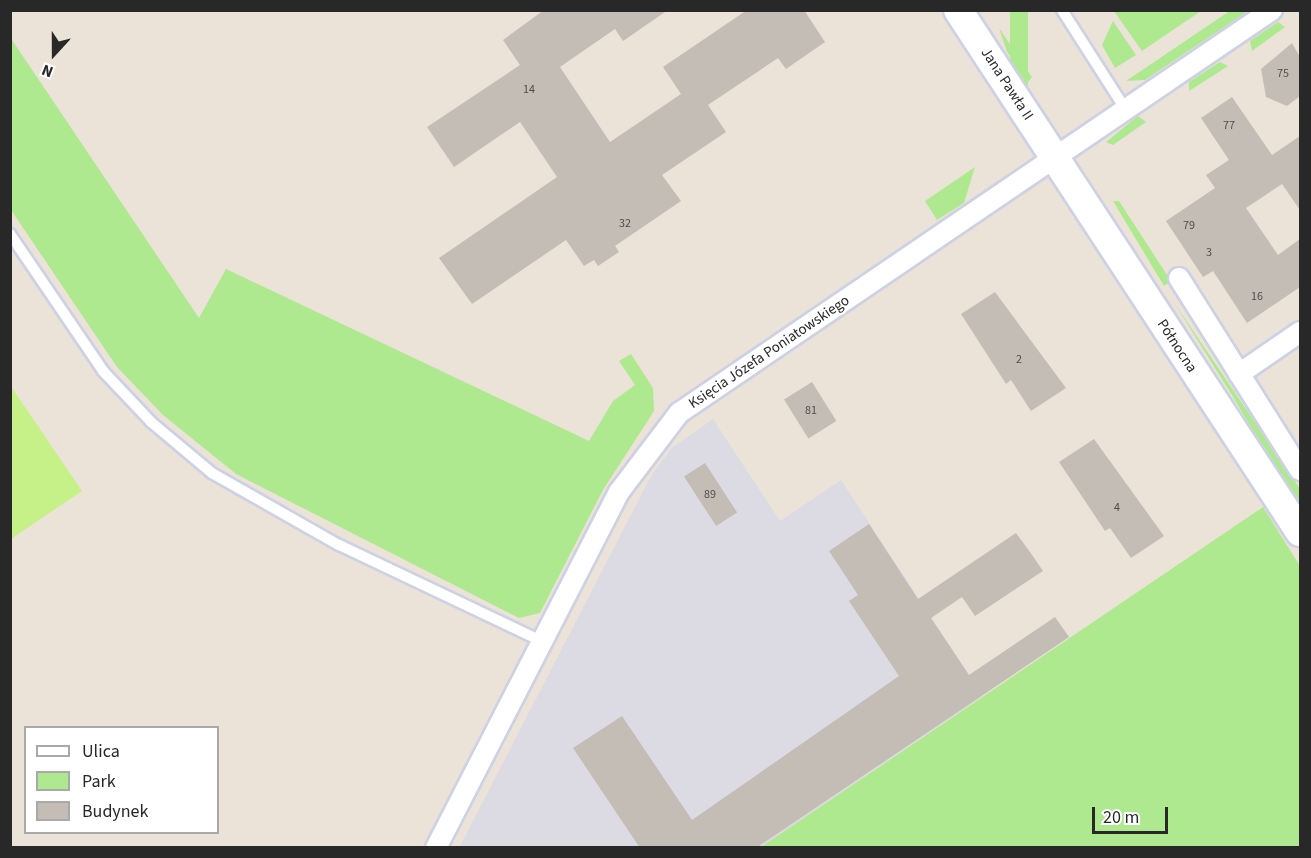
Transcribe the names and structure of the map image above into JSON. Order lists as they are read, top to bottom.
{
  "streets": {
    "main road": ["Jana Pawła II", "Północna"],
    "street": ["Księcia Józefa Poniatowskiego"]
  },
  "crossings": [
    ["Jana Pawła II", "Północna"],
    ["Jana Pawła II", "Księcia Józefa Poniatowskiego"],
    ["Północna", "Księcia Józefa Poniatowskiego"]
  ],
  "house_numbers": [
    "75",
    "14",
    "77",
    "32",
    "79",
    "3",
    "16",
    "2",
    "81",
    "89",
    "4"
  ],
  "legend": ["Ulica", "Park", "Budynek"],
  "scale_bar": "20 m",
  "north": "bottom"
}
